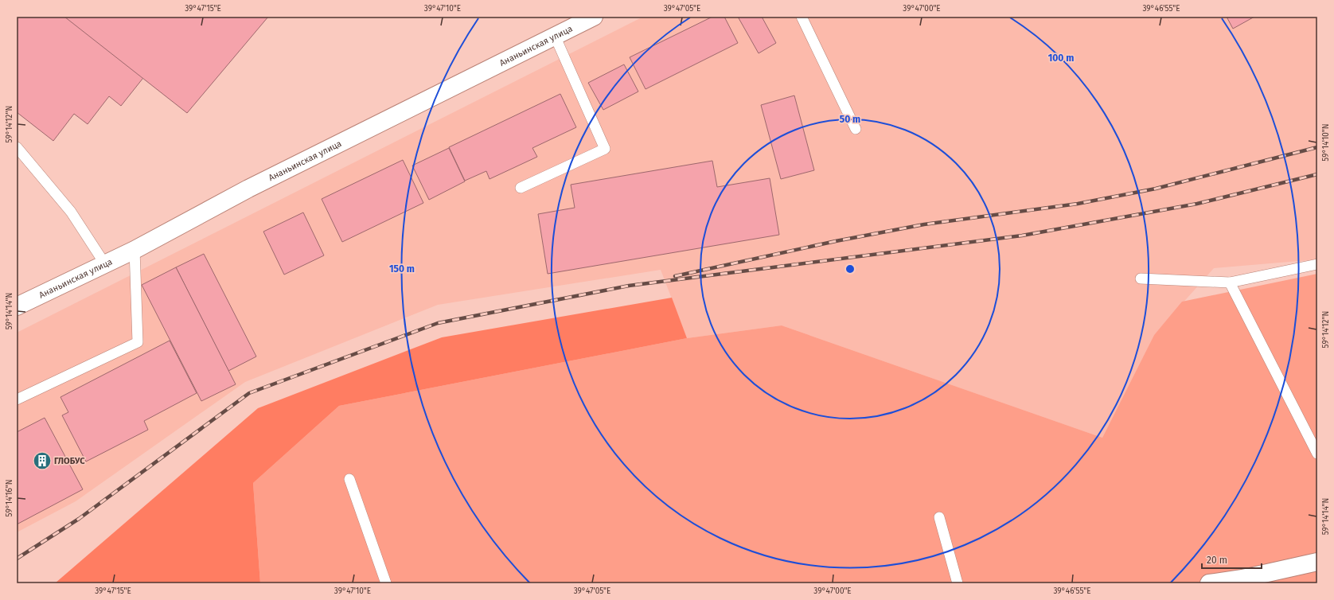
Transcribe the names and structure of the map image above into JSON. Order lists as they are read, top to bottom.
{
  "streets": {
    "street": ["Ананьинская улица"]
  },
  "places": {
    "building": ["ГЛОБУС"]
  },
  "scale_bar": "20 m",
  "coordinates": [
    "39°47'15\"E",
    "39°47'10\"E",
    "39°47'05\"E",
    "39°47'00\"E",
    "39°46'55\"E",
    "59°14'12\"N",
    "59°14'10\"N",
    "59°14'14\"N",
    "59°14'16\"N"
  ],
  "rings": ["100 m", "50 m", "150 m"]
}
